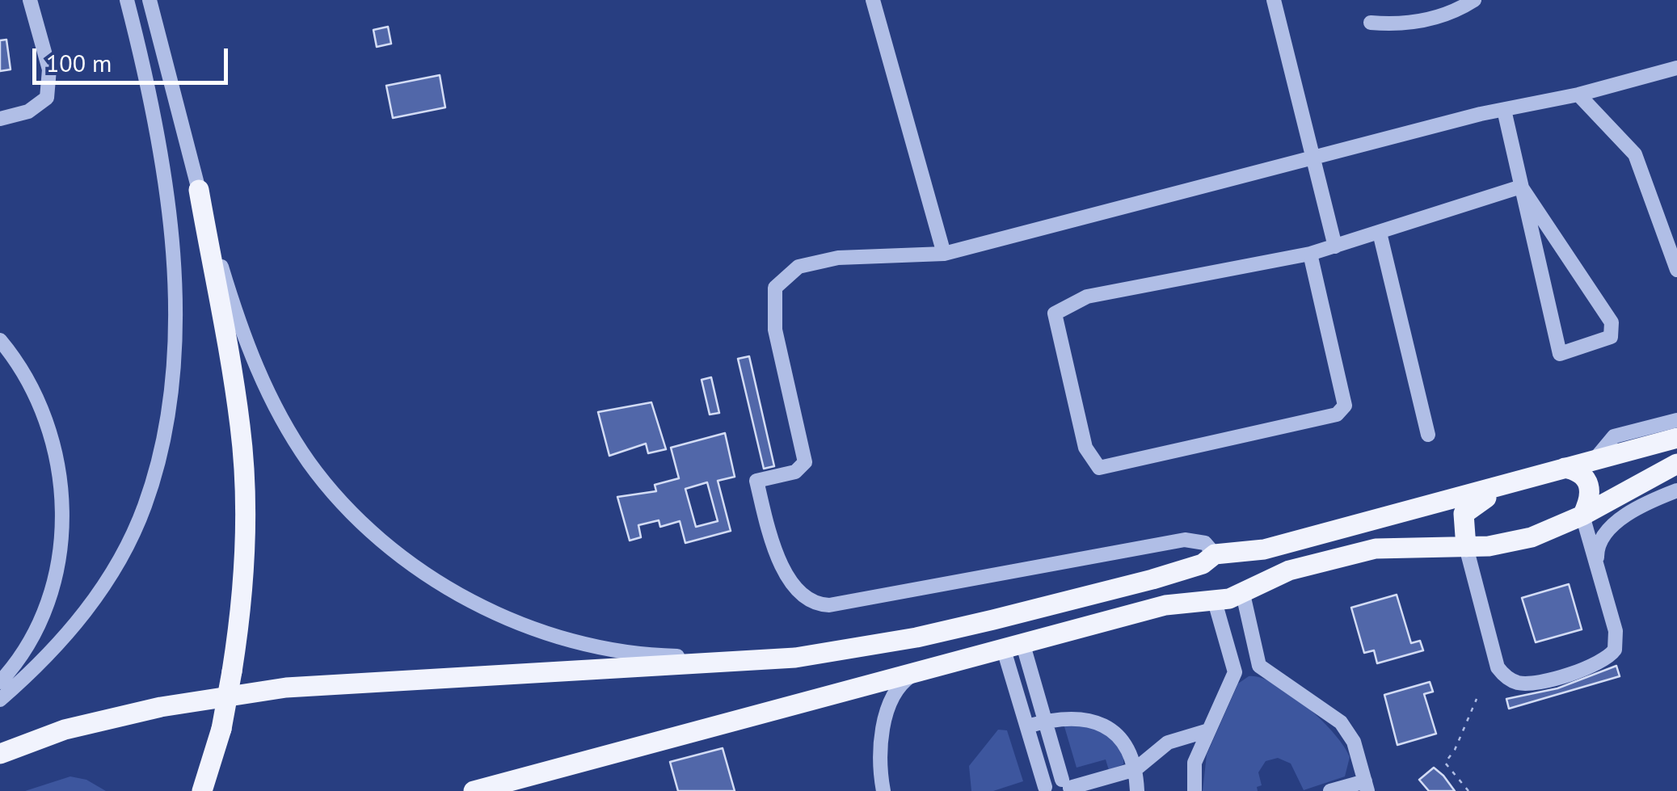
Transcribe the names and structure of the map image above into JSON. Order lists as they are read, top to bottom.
{
  "scale_bar": "100 m"
}
